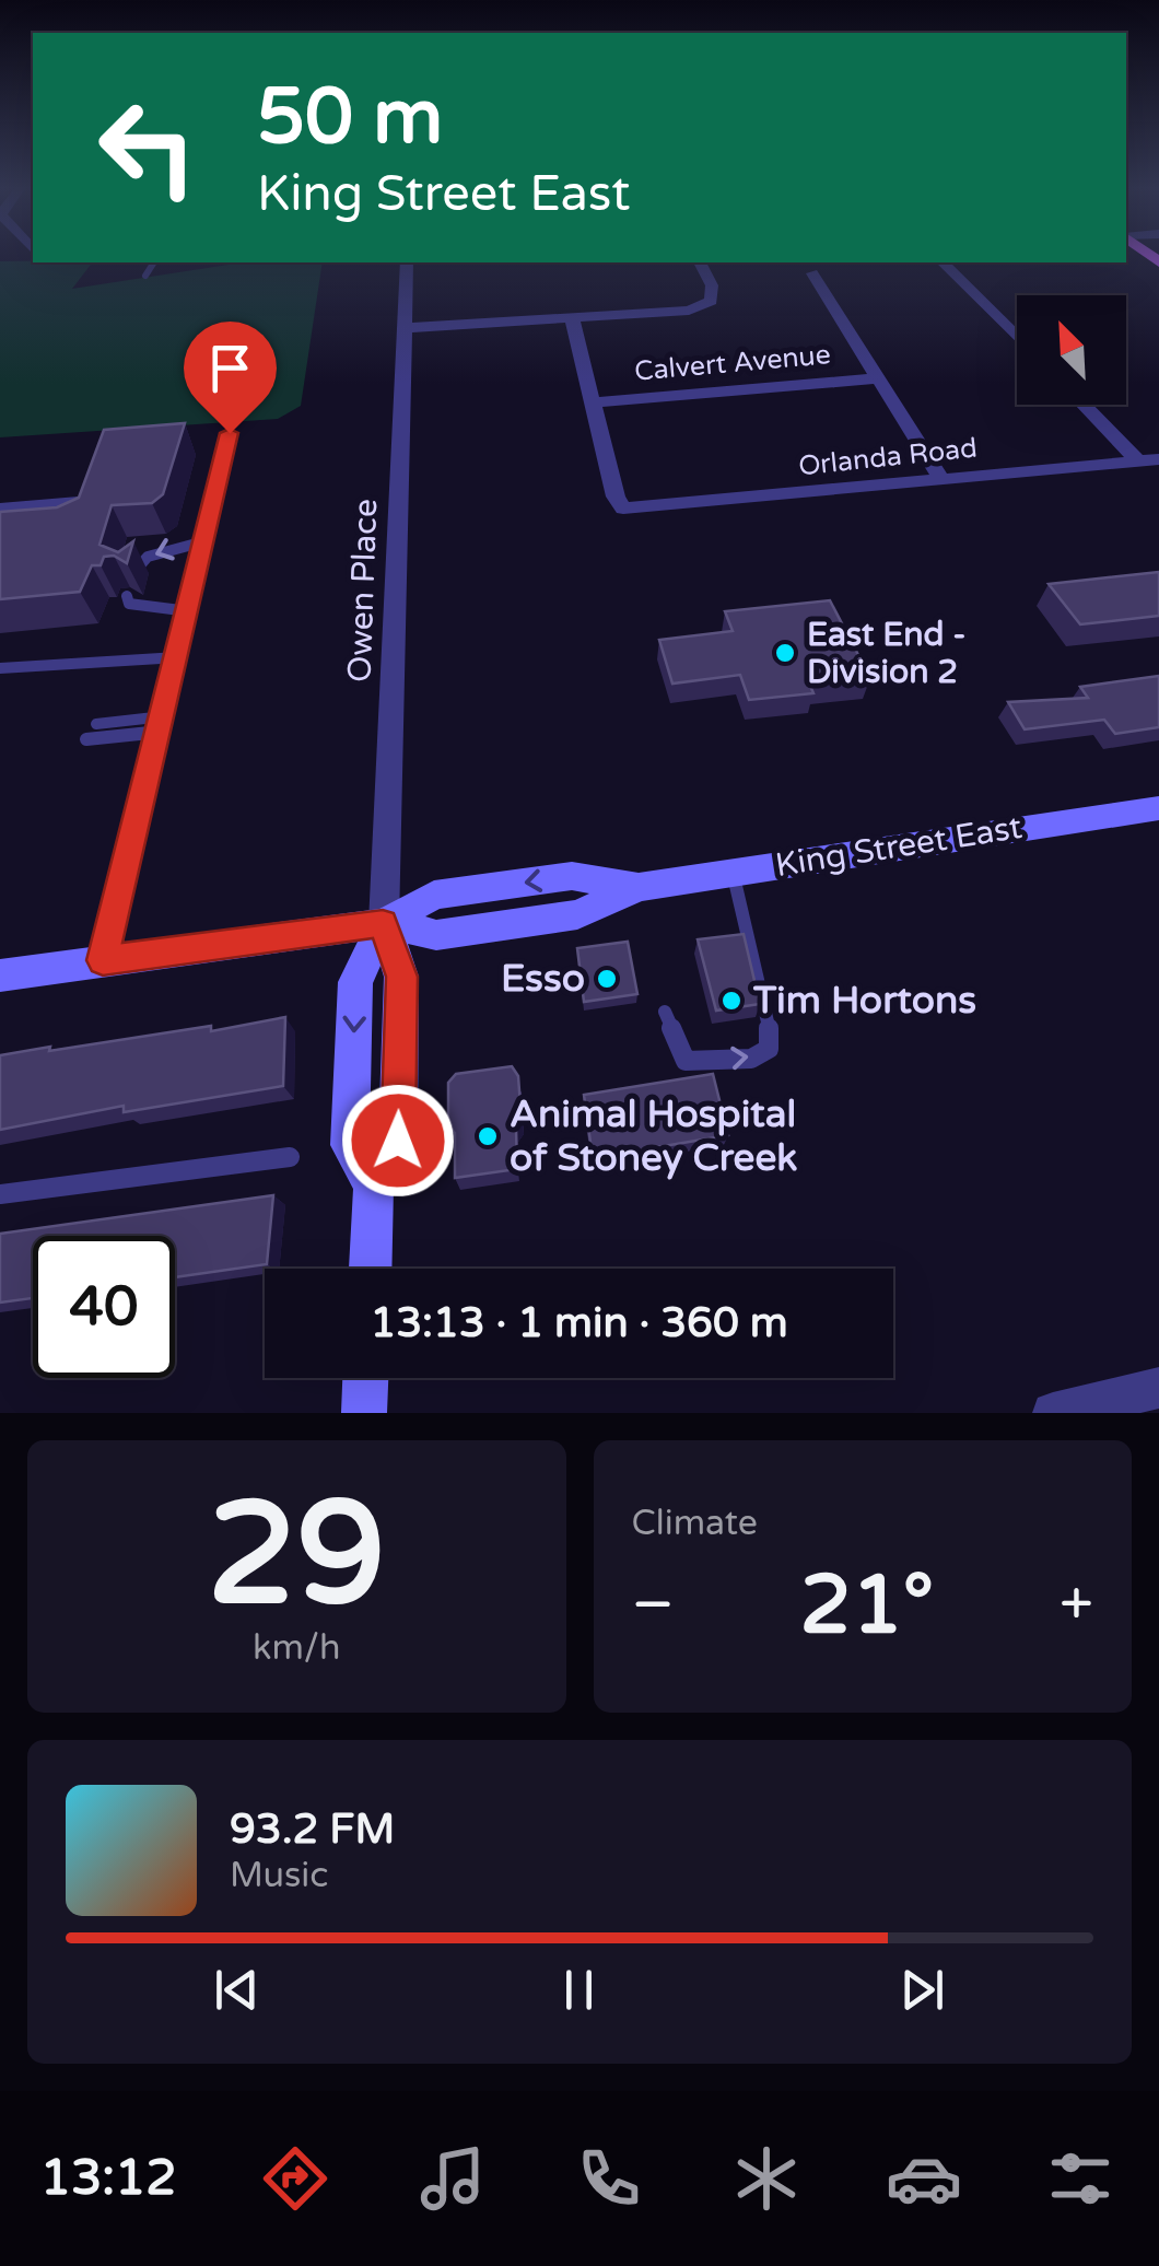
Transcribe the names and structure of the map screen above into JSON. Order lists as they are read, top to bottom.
{
  "streets": {
    "main road": ["King Street East"],
    "street": ["Calvert Avenue", "Orlanda Road", "Owen Place"]
  },
  "crossings": [
    ["Calvert Avenue", "Orlanda Road"],
    ["Owen Place", "King Street East"]
  ],
  "places": [
    "East End - Division 2",
    "Esso",
    "Tim Hortons",
    "Animal Hospital of Stoney Creek"
  ],
  "north": "top left",
  "page": {
    "turn": ["50 m", "King Street East"],
    "limit": "40",
    "trip": "13:13 · 1 min · 360 m",
    "tile": [
      ["29", "km/h"],
      "Climate"
    ],
    "heat": ["−", "21°", "+"],
    "song": ["93.2 FM", "Music"],
    "tabs": "13:12"
  }
}
